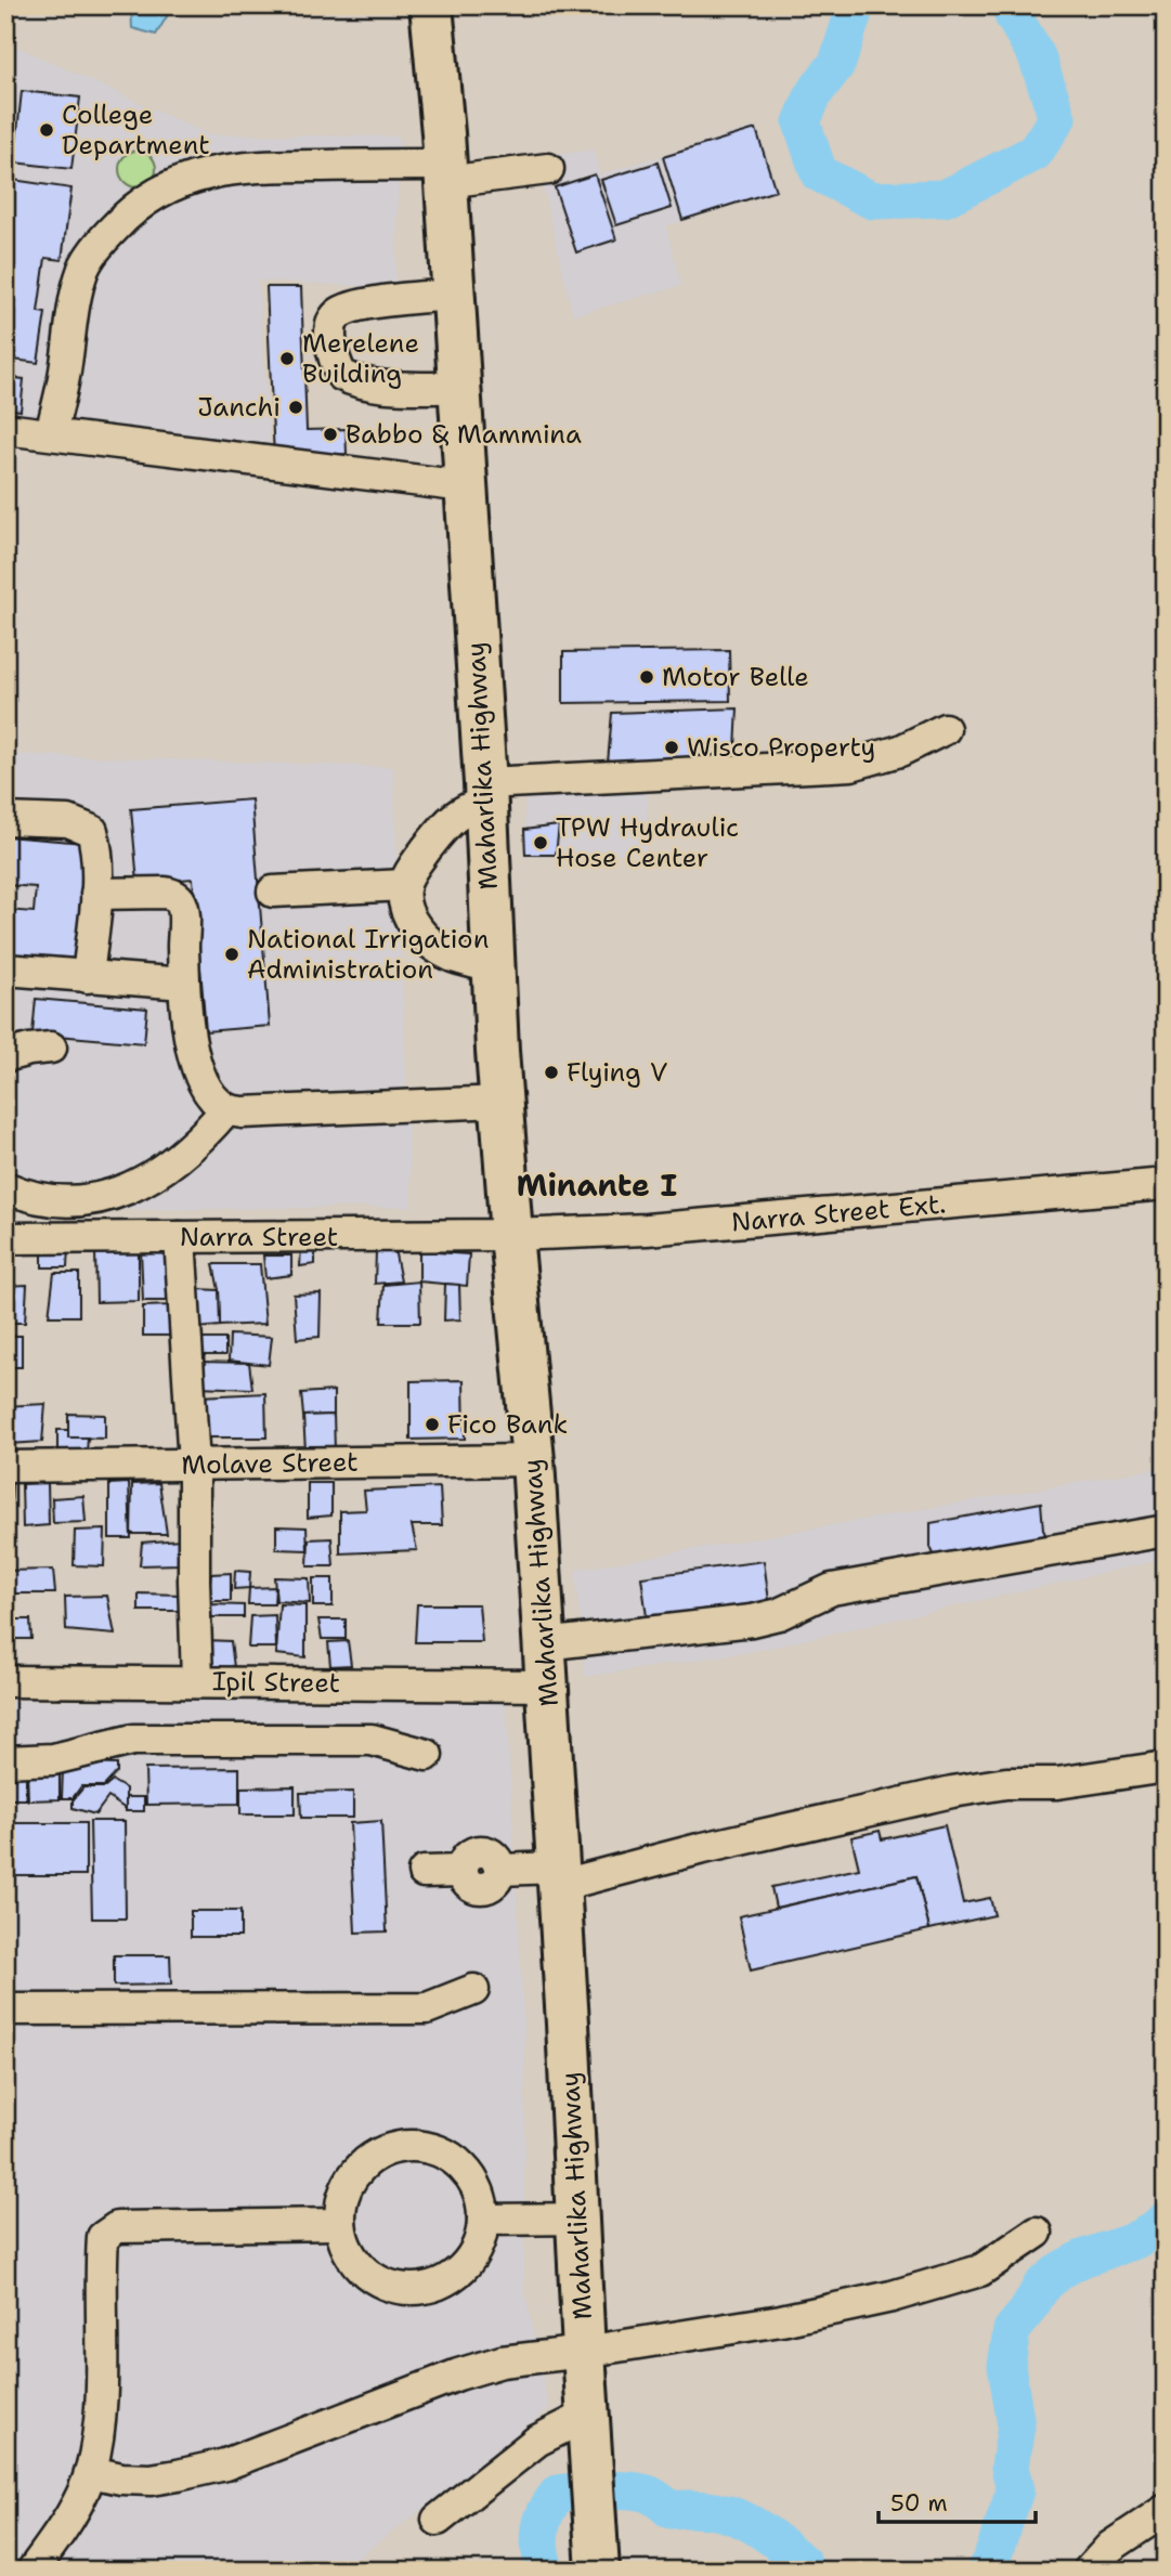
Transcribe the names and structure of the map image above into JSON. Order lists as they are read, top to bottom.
{
  "streets": {
    "highway": ["Maharlika Highway"],
    "street": [
      "Narra Street Ext.",
      "Narra Street",
      "Molave Street",
      "Ipil Street"
    ]
  },
  "crossings": [
    ["Maharlika Highway", "Narra Street Ext."],
    ["Maharlika Highway", "Narra Street"],
    ["Maharlika Highway", "Molave Street"],
    ["Maharlika Highway", "Ipil Street"],
    ["Narra Street Ext.", "Narra Street"]
  ],
  "districts": ["Minante I"],
  "places": [
    "College Department",
    "Merelene Building",
    "Janchi",
    "Babbo & Mammina",
    "Motor Belle",
    "Wisco Property",
    "TPW Hydraulic Hose Center",
    "National Irrigation Administration",
    "Flying V",
    "Fico Bank"
  ],
  "scale_bar": "50 m"
}
